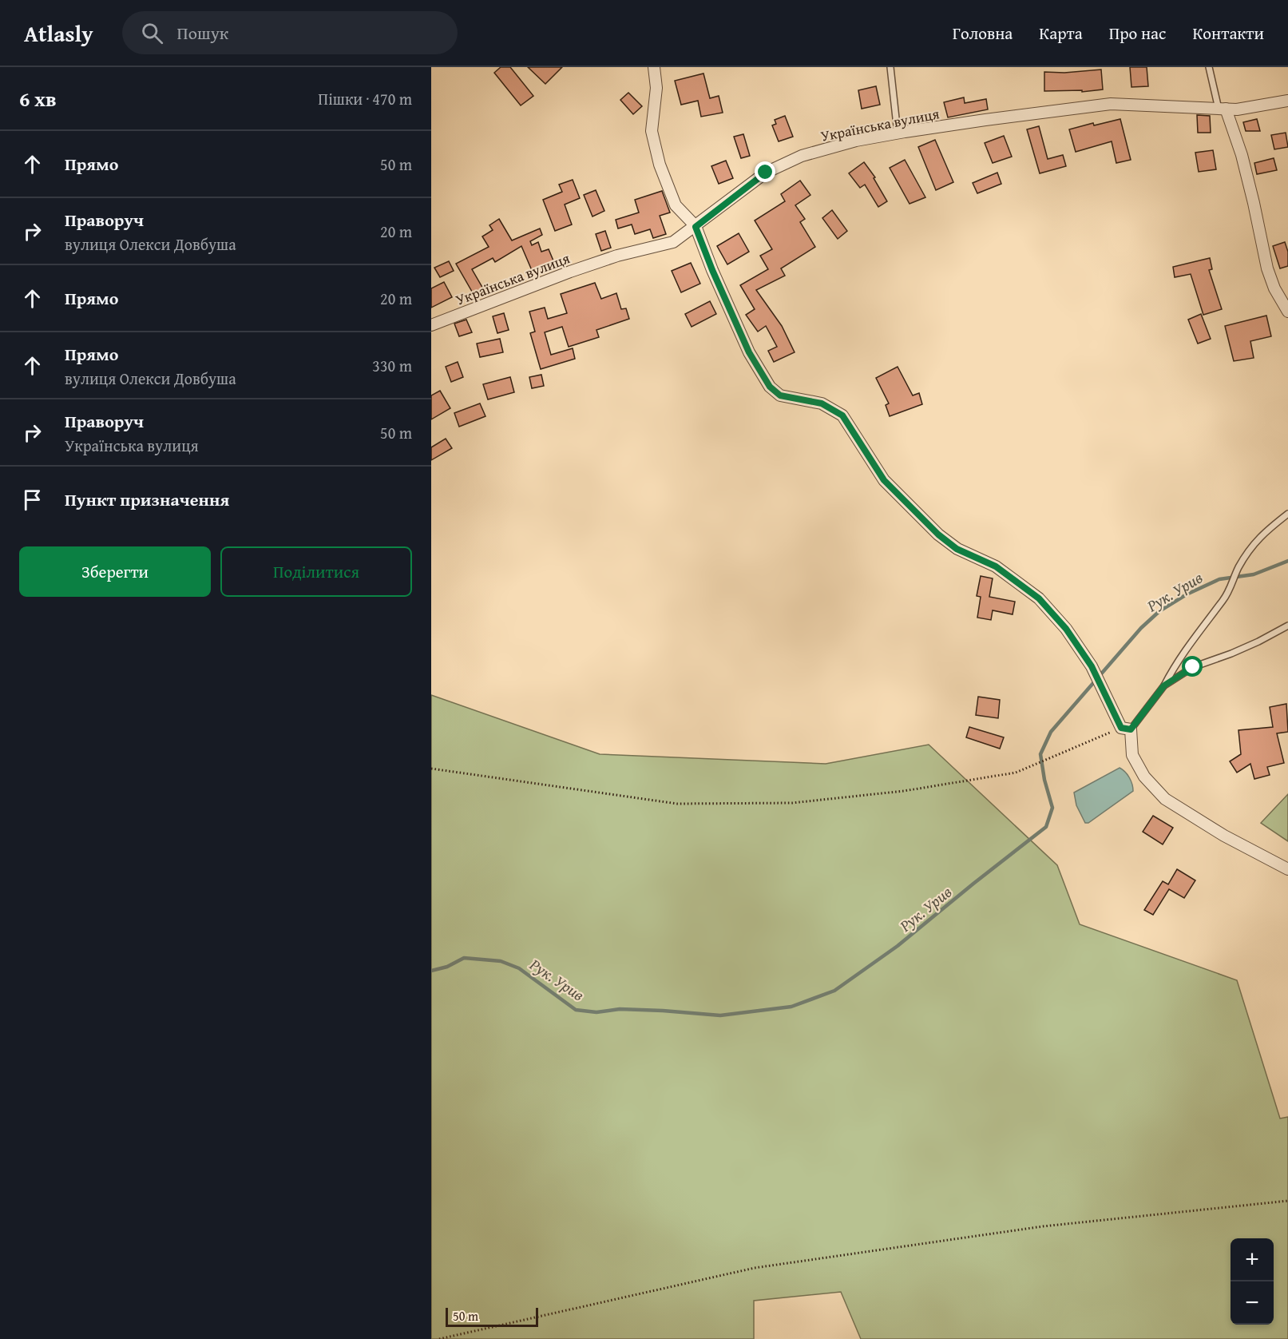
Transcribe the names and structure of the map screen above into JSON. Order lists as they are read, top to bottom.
{
  "streets": {
    "street": ["Українська вулиця"]
  },
  "water": ["Рук. Урив"],
  "scale_bar": "50 m",
  "page": {
    "header": "Atlasly",
    "search": "Пошук",
    "nav": [
      "Головна",
      "Карта",
      "Про нас",
      "Контакти"
    ],
    "heading": ["6 хв", "Пішки · 470 m"],
    "list": [
      ["Прямо", "50 m"],
      ["Праворуч", "вулиця Олекси Довбуша", "20 m"],
      ["Прямо", "20 m"],
      ["Прямо", "вулиця Олекси Довбуша", "330 m"],
      ["Праворуч", "Українська вулиця", "50 m"],
      "Пункт призначення"
    ],
    "buttons": ["Зберегти", "Поділитися"],
    "map_buttons": ["+", "−"],
    "scale": "50 m"
  }
}
